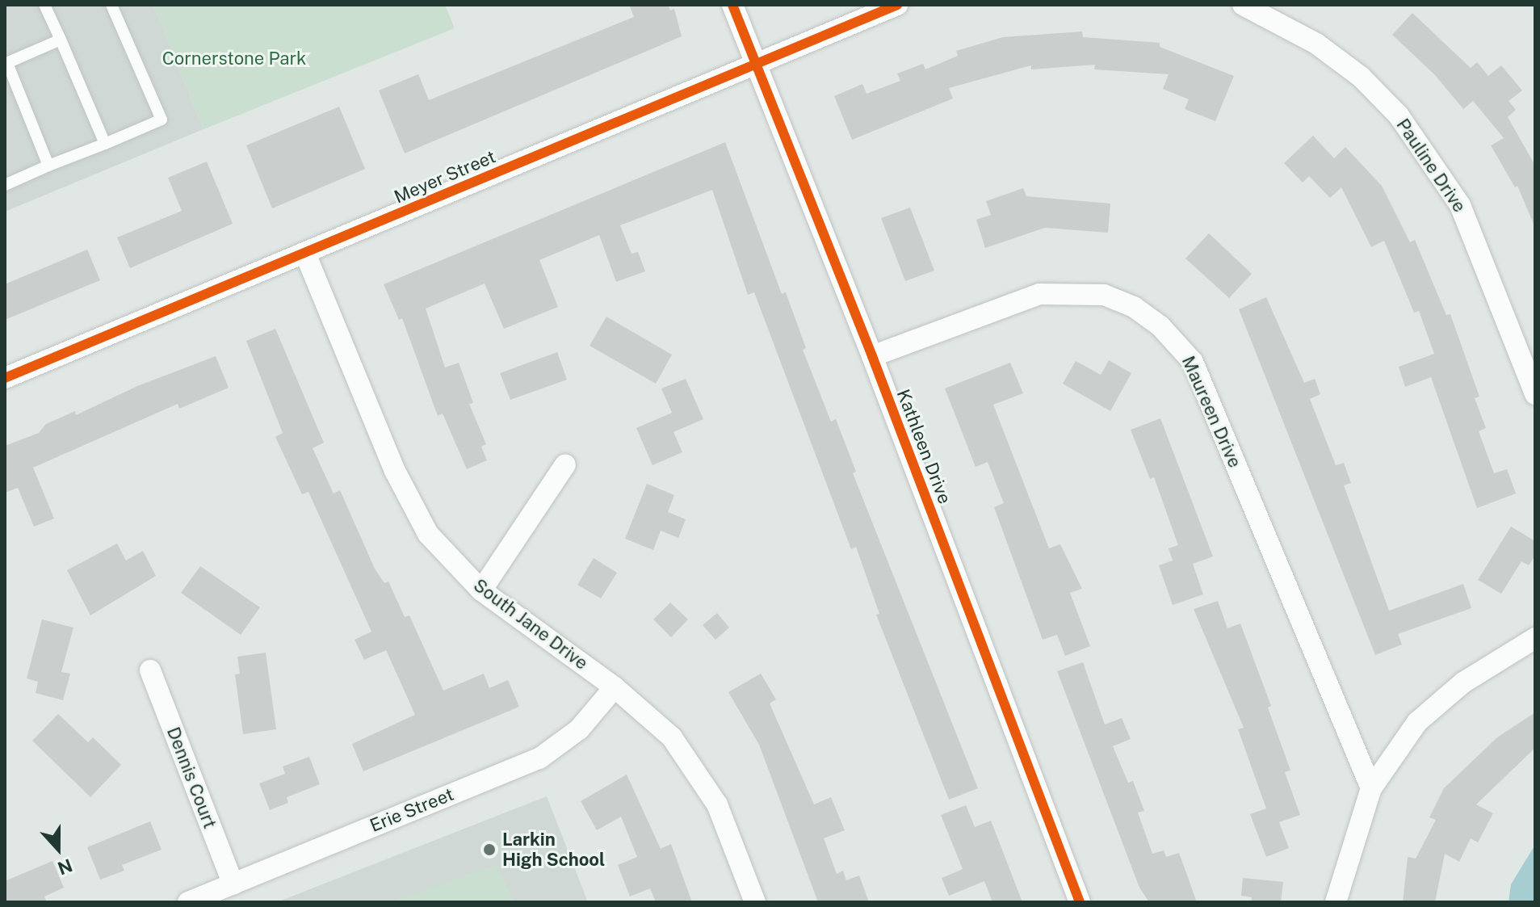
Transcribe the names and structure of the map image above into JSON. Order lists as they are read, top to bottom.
{
  "streets": {
    "street": [
      "Pauline Drive",
      "Meyer Street",
      "Maureen Drive",
      "Kathleen Drive",
      "South Jane Drive",
      "Dennis Court",
      "Erie Street"
    ]
  },
  "crossings": [
    ["Meyer Street", "Kathleen Drive"],
    ["Meyer Street", "South Jane Drive"],
    ["Maureen Drive", "Kathleen Drive"],
    ["South Jane Drive", "Erie Street"],
    ["Dennis Court", "Erie Street"]
  ],
  "parks": ["Cornerstone Park"],
  "places": ["Larkin High School"],
  "north": "bottom"
}
